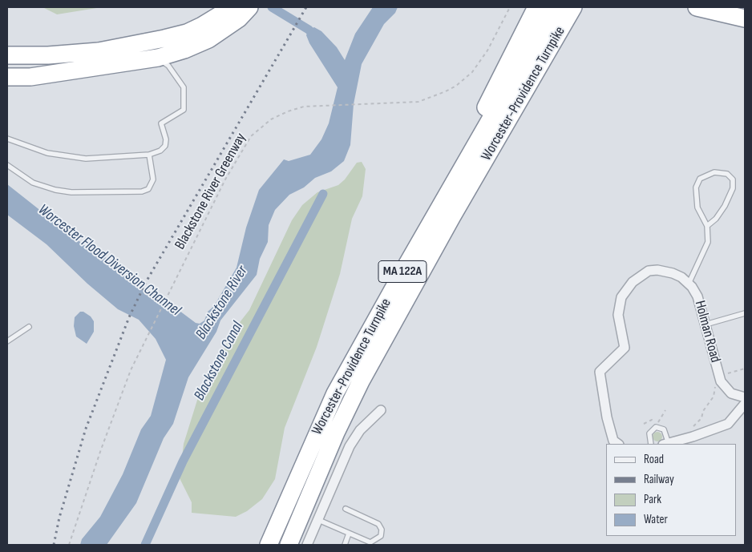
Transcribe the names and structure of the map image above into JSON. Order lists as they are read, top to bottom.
{
  "streets": {
    "highway": ["Worcester-Providence Turnpike", "MA 122A"],
    "street": ["Holman Road"],
    "path": ["Blackstone River Greenway"]
  },
  "water": ["Worcester Flood Diversion Channel", "Blackstone River", "Blackstone Canal"],
  "legend": [
    "Road",
    "Railway",
    "Park",
    "Water"
  ]
}
